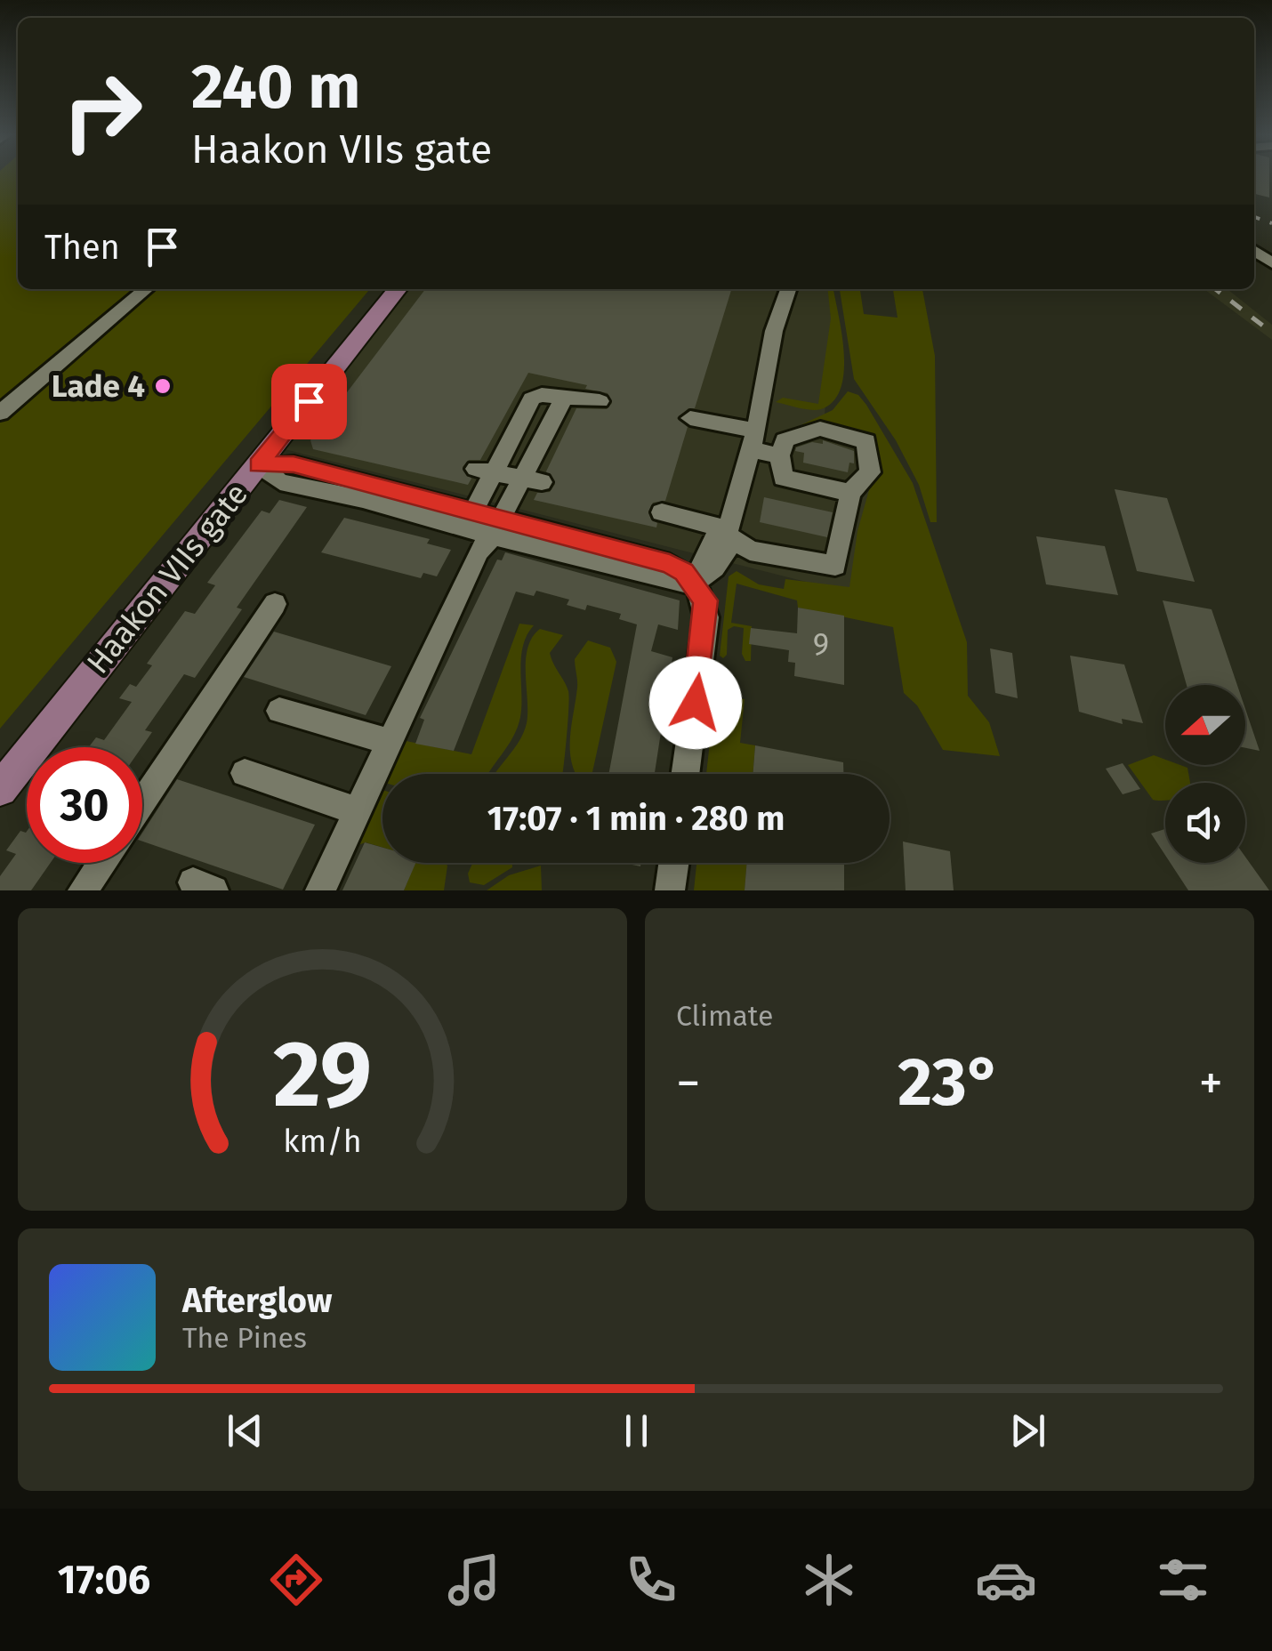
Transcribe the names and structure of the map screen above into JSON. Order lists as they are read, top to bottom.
{
  "streets": {
    "main road": ["Haakon VIIs gate"]
  },
  "places": ["Lade 4"],
  "house_numbers": ["9"],
  "north": "left",
  "page": {
    "turn": ["240 m", "Haakon VIIs gate"],
    "then": "Then",
    "limit": "30",
    "trip": "17:07 · 1 min · 280 m",
    "tile": "Climate",
    "heat": ["−", "23°", "+"],
    "song": ["Afterglow", "The Pines"],
    "tabs": "17:06",
    "gauge": ["29", "km/h"]
  }
}
